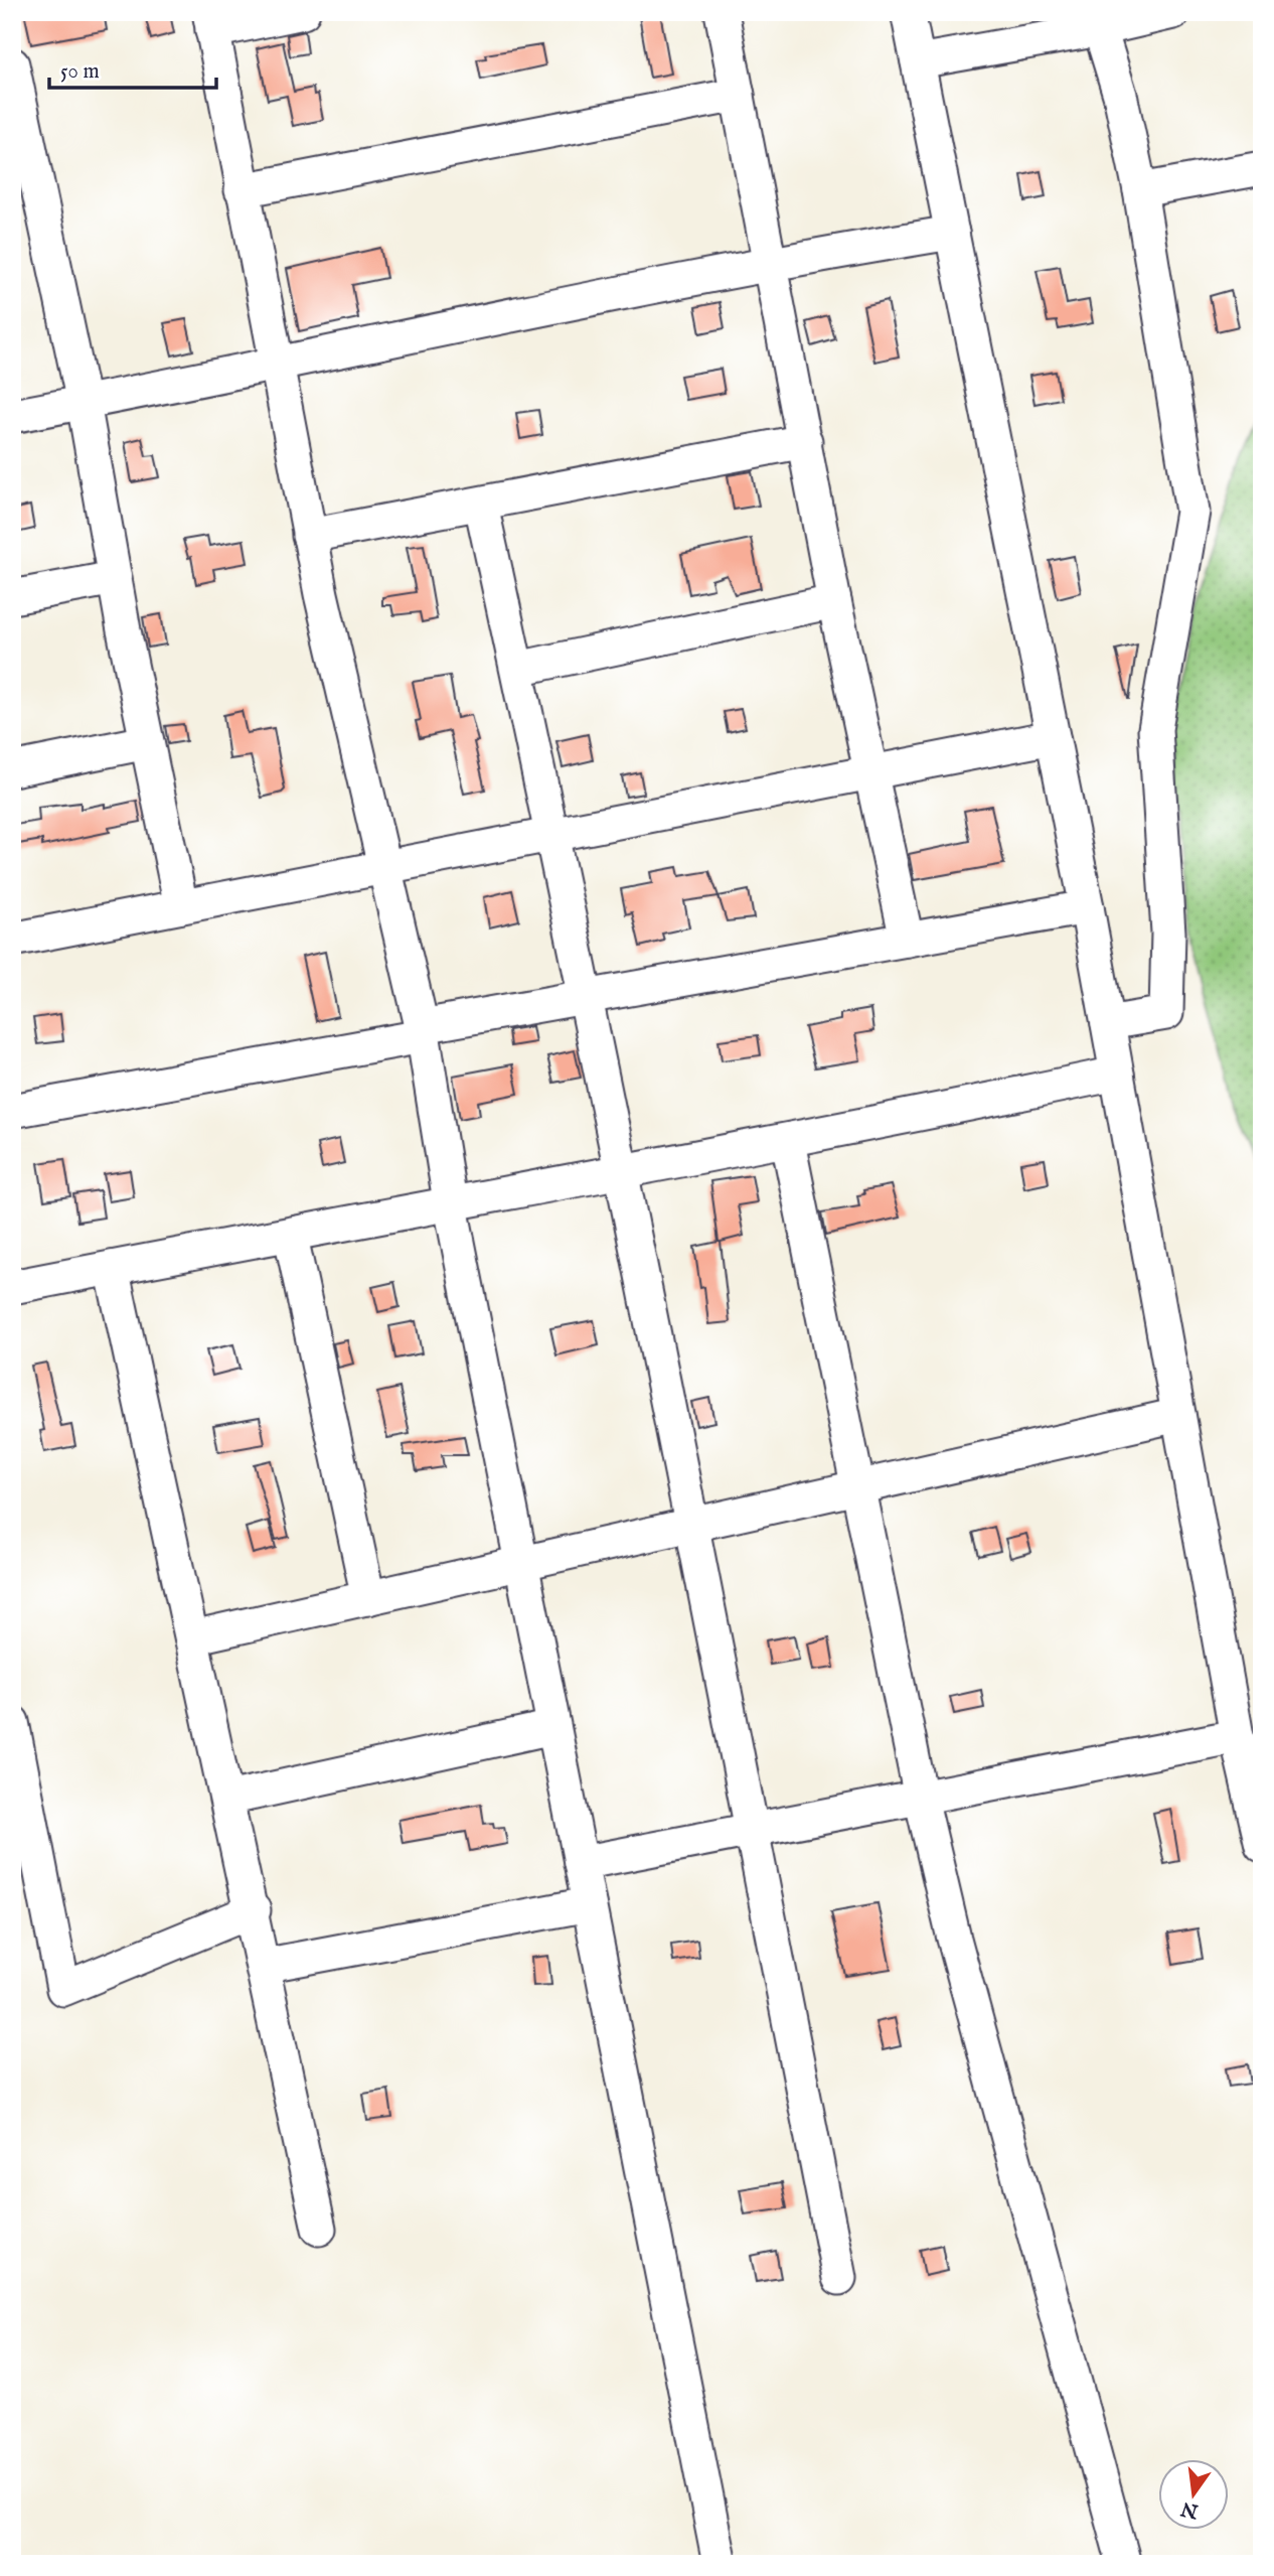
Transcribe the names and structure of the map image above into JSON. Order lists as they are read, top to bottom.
{
  "scale_bar": "50 m",
  "north": "bottom"
}
